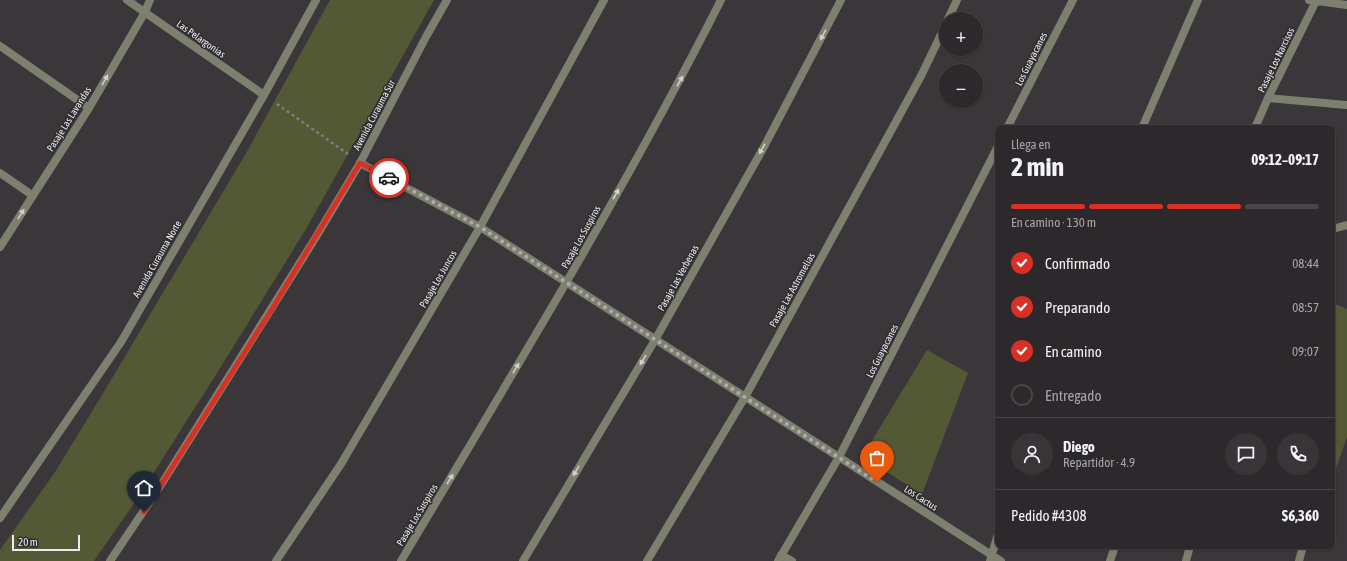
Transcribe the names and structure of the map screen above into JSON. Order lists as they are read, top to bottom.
{
  "streets": {
    "street": [
      "Las Pelargonias",
      "Los Guayacanes",
      "Pasaje Los Narcisos",
      "Avenida Curauma Sur",
      "Pasaje Las Lavandas",
      "Pasaje Los Suspiros",
      "Avenida Curauma Norte",
      "Pasaje Las Verbenas",
      "Pasaje Los Juncos",
      "Pasaje Las Astromelias",
      "Los Cactus"
    ]
  },
  "crossings": [
    ["Las Pelargonias", "Pasaje Las Lavandas"],
    ["Las Pelargonias", "Avenida Curauma Norte"],
    ["Los Guayacanes", "Los Cactus"],
    ["Avenida Curauma Sur", "Los Cactus"],
    ["Pasaje Los Suspiros", "Los Cactus"],
    ["Pasaje Las Verbenas", "Los Cactus"],
    ["Pasaje Los Juncos", "Los Cactus"],
    ["Pasaje Las Astromelias", "Los Cactus"]
  ],
  "one_way": ["Pasaje Las Lavandas", "Pasaje Los Suspiros", "Pasaje Las Verbenas"],
  "scale_bar": "20 m",
  "page": {
    "map_buttons": ["+", "−"],
    "heading": ["2 min", "Llega en", "09:12–09:17"],
    "panel": [
      "Diego",
      "Repartidor · 4.9",
      "Pedido #4308",
      "$6,360"
    ],
    "bar": "En camino · 130 m",
    "list": [
      ["Confirmado", "08:44"],
      ["Preparando", "08:57"],
      ["En camino", "09:07"],
      "Entregado"
    ],
    "scale": "20 m"
  }
}
